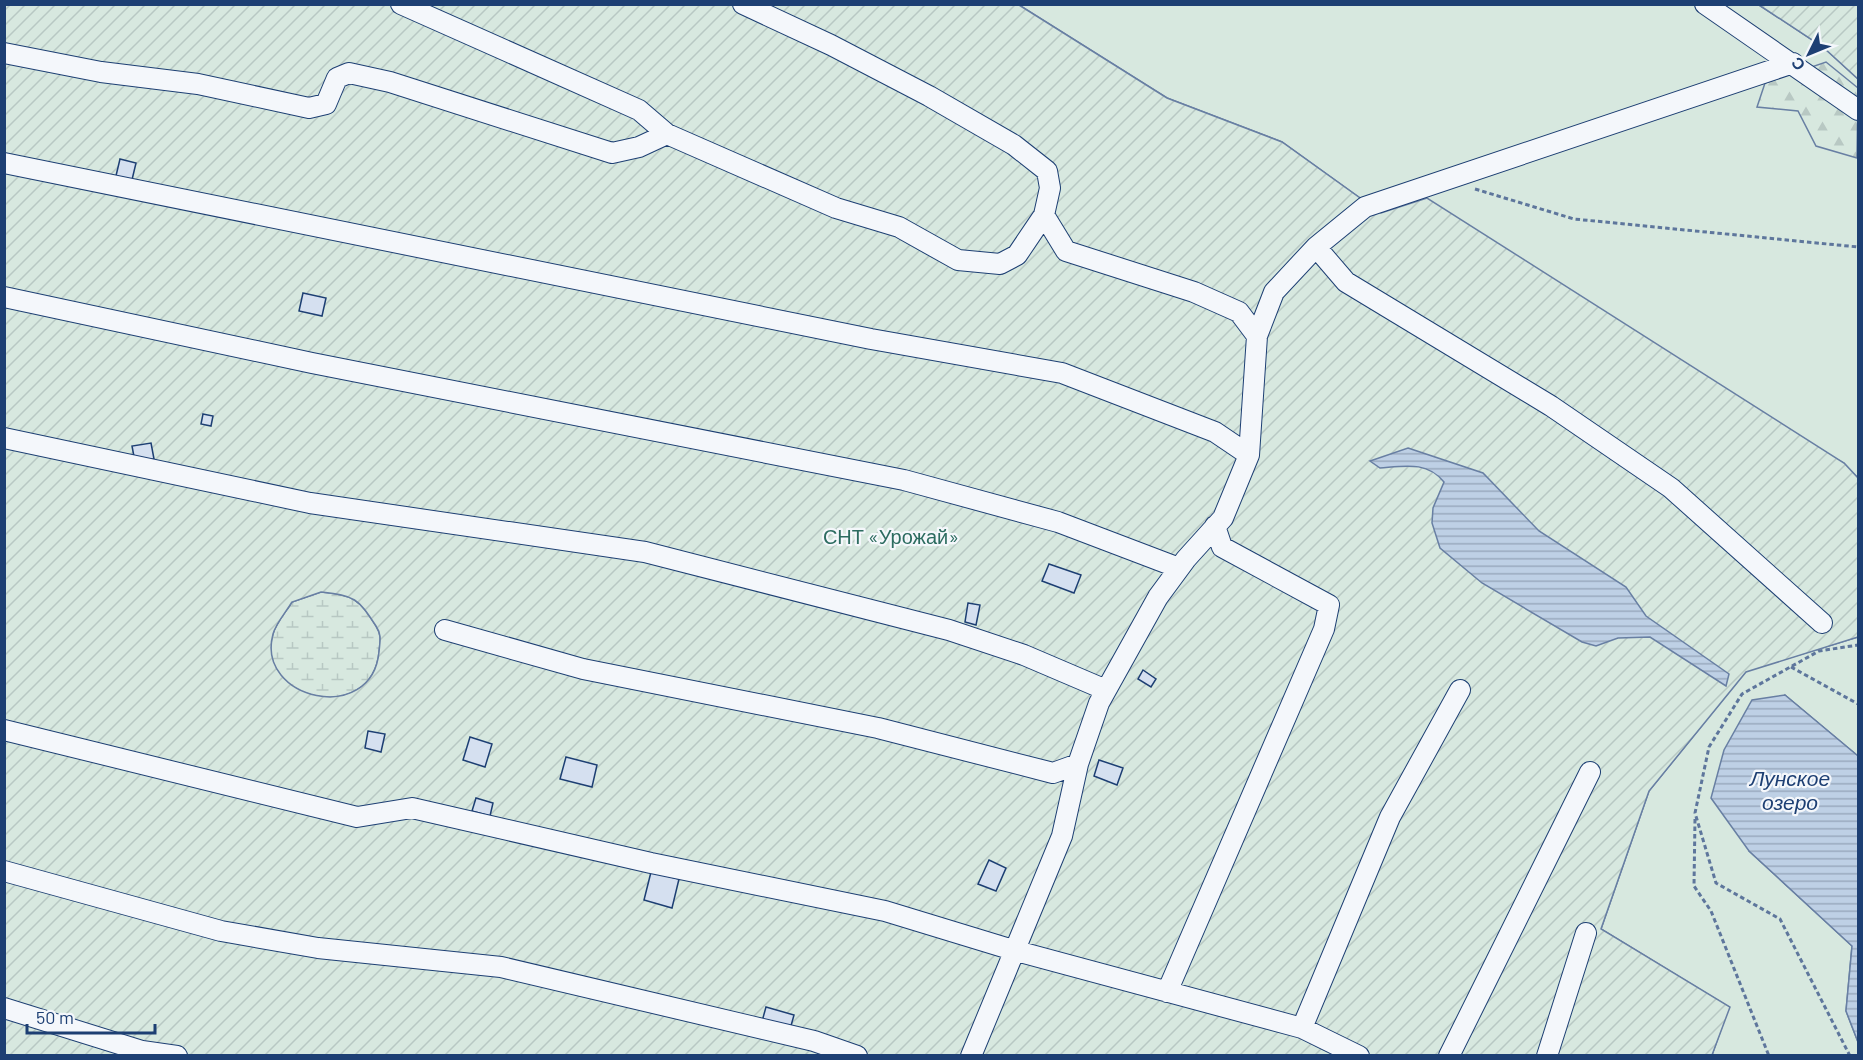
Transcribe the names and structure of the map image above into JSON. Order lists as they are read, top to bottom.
{
  "water": ["Лунское озеро"],
  "parks": ["СНТ «Урожай»"],
  "scale_bar": "50 m",
  "north": "bottom left"
}
